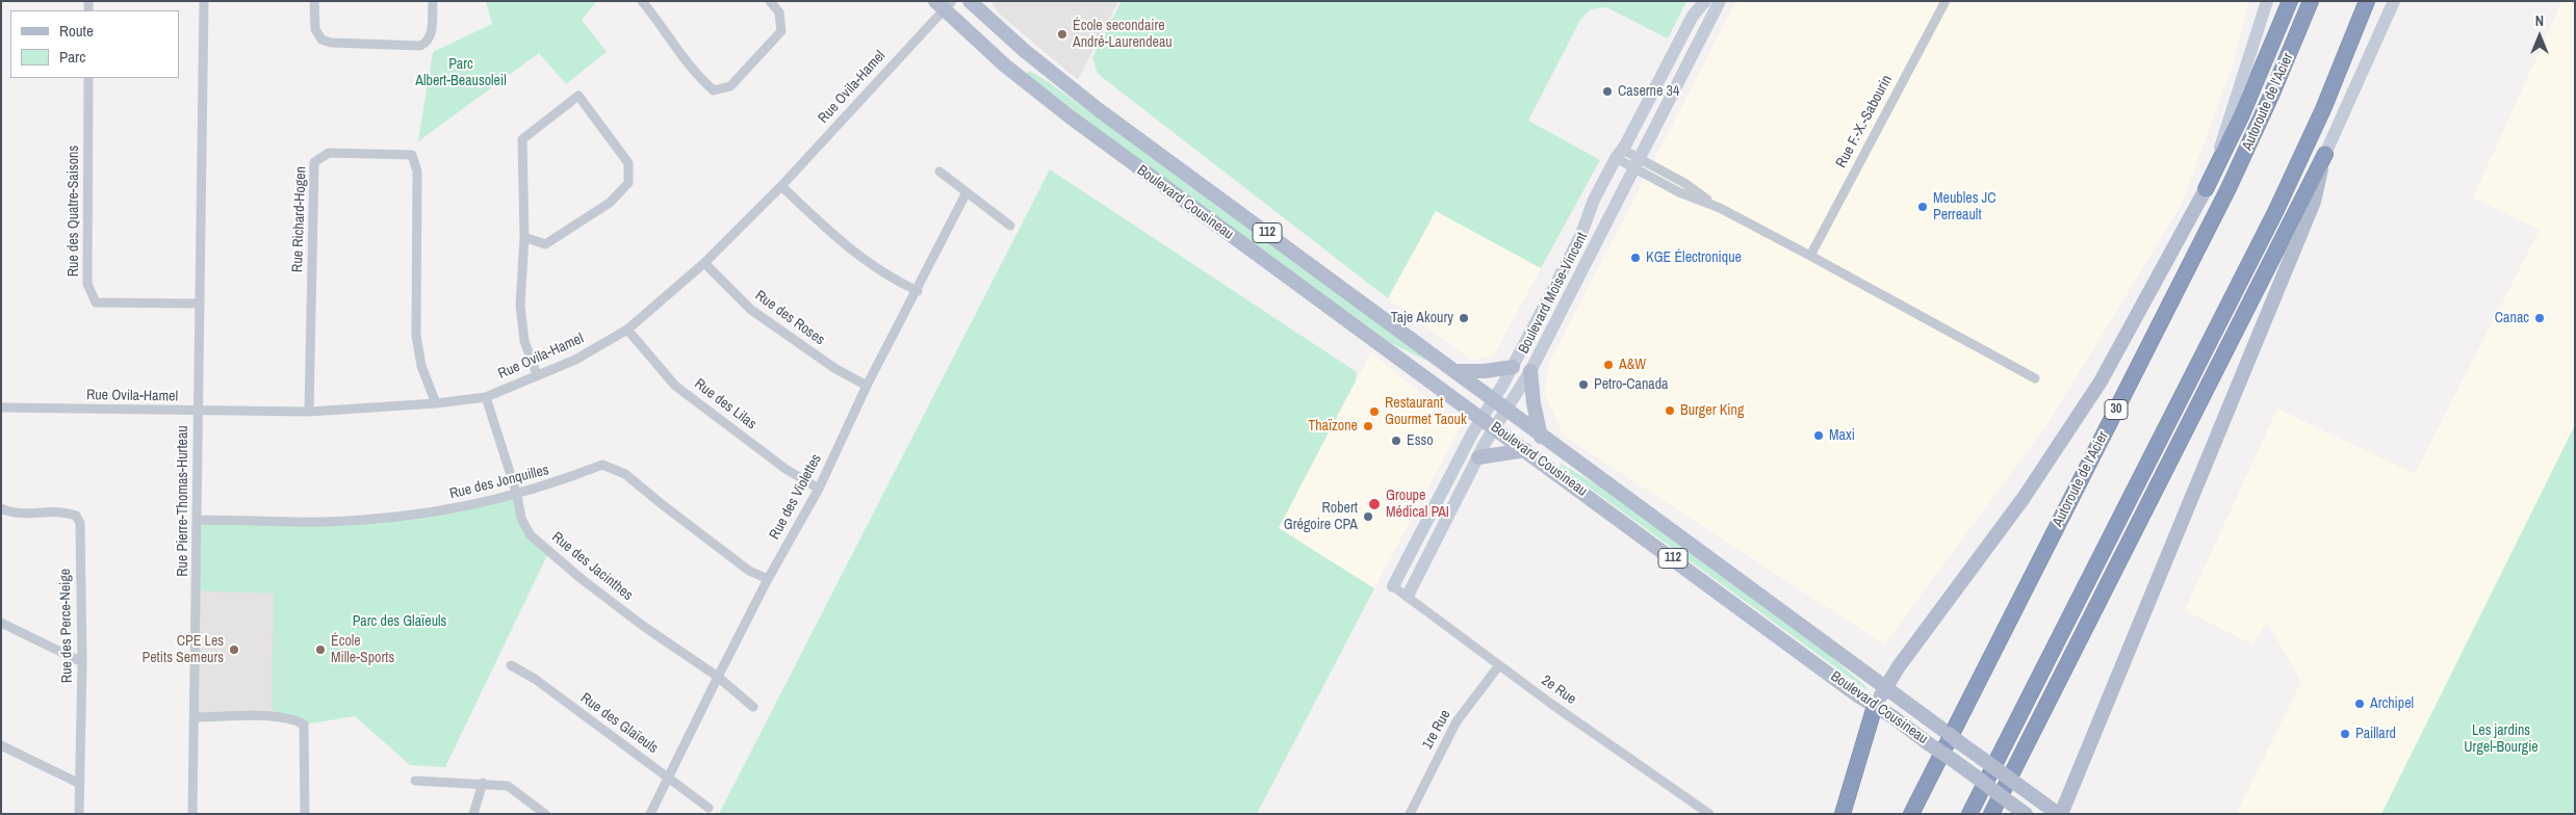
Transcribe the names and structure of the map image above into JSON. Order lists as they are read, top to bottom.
{
  "streets": {
    "highway": ["Autoroute de l'Acier", "30"],
    "main road": ["Boulevard Cousineau", "112"],
    "street": [
      "Rue Ovila-Hamel",
      "Rue F.-X.-Sabourin",
      "Rue des Quatre-Saisons",
      "Rue Richard-Hogen",
      "Boulevard Moïse-Vincent",
      "Rue des Roses",
      "Rue des Lilas",
      "Rue des Jonquilles",
      "Rue des Violettes",
      "Rue Pierre-Thomas-Hurteau",
      "Rue des Jacinthes",
      "Rue des Perce-Neige",
      "2e Rue",
      "Rue des Glaïeuls",
      "1re Rue"
    ]
  },
  "crossings": [
    ["Rue Ovila-Hamel", "Boulevard Cousineau"],
    ["Rue Ovila-Hamel", "Rue Richard-Hogen"],
    ["Rue Ovila-Hamel", "Rue des Roses"],
    ["Rue Ovila-Hamel", "Rue des Lilas"],
    ["Rue Ovila-Hamel", "Rue Pierre-Thomas-Hurteau"],
    ["Rue Ovila-Hamel", "Rue des Jacinthes"],
    ["Boulevard Cousineau", "Boulevard Moïse-Vincent"],
    ["Rue des Quatre-Saisons", "Rue Pierre-Thomas-Hurteau"],
    ["Boulevard Moïse-Vincent", "2e Rue"],
    ["Rue des Roses", "Rue des Violettes"],
    ["Rue des Lilas", "Rue des Violettes"],
    ["Rue des Jonquilles", "Rue des Violettes"],
    ["Rue des Jonquilles", "Rue Pierre-Thomas-Hurteau"],
    ["Rue des Jonquilles", "Rue des Jacinthes"],
    ["Rue des Violettes", "Rue des Jacinthes"],
    ["Rue des Violettes", "Rue des Glaïeuls"],
    ["2e Rue", "1re Rue"]
  ],
  "parks": ["Parc Albert-Beausoleil", "Parc des Glaïeuls", "Les jardins Urgel-Bourgie"],
  "places": [
    "École secondaire André-Laurendeau",
    "Caserne 34",
    "Meubles JC Perreault",
    "KGE Électronique",
    "Taje Akoury",
    "Canac",
    "A&W",
    "Petro-Canada",
    "Burger King",
    "Restaurant Gourmet Taouk",
    "Thaïzone",
    "Maxi",
    "Esso",
    "Groupe Médical PAI",
    "Robert Grégoire CPA",
    "CPE Les Petits Semeurs",
    "École Mille-Sports",
    "Archipel",
    "Paillard"
  ],
  "legend": ["Route", "Parc"],
  "north": "top"
}
